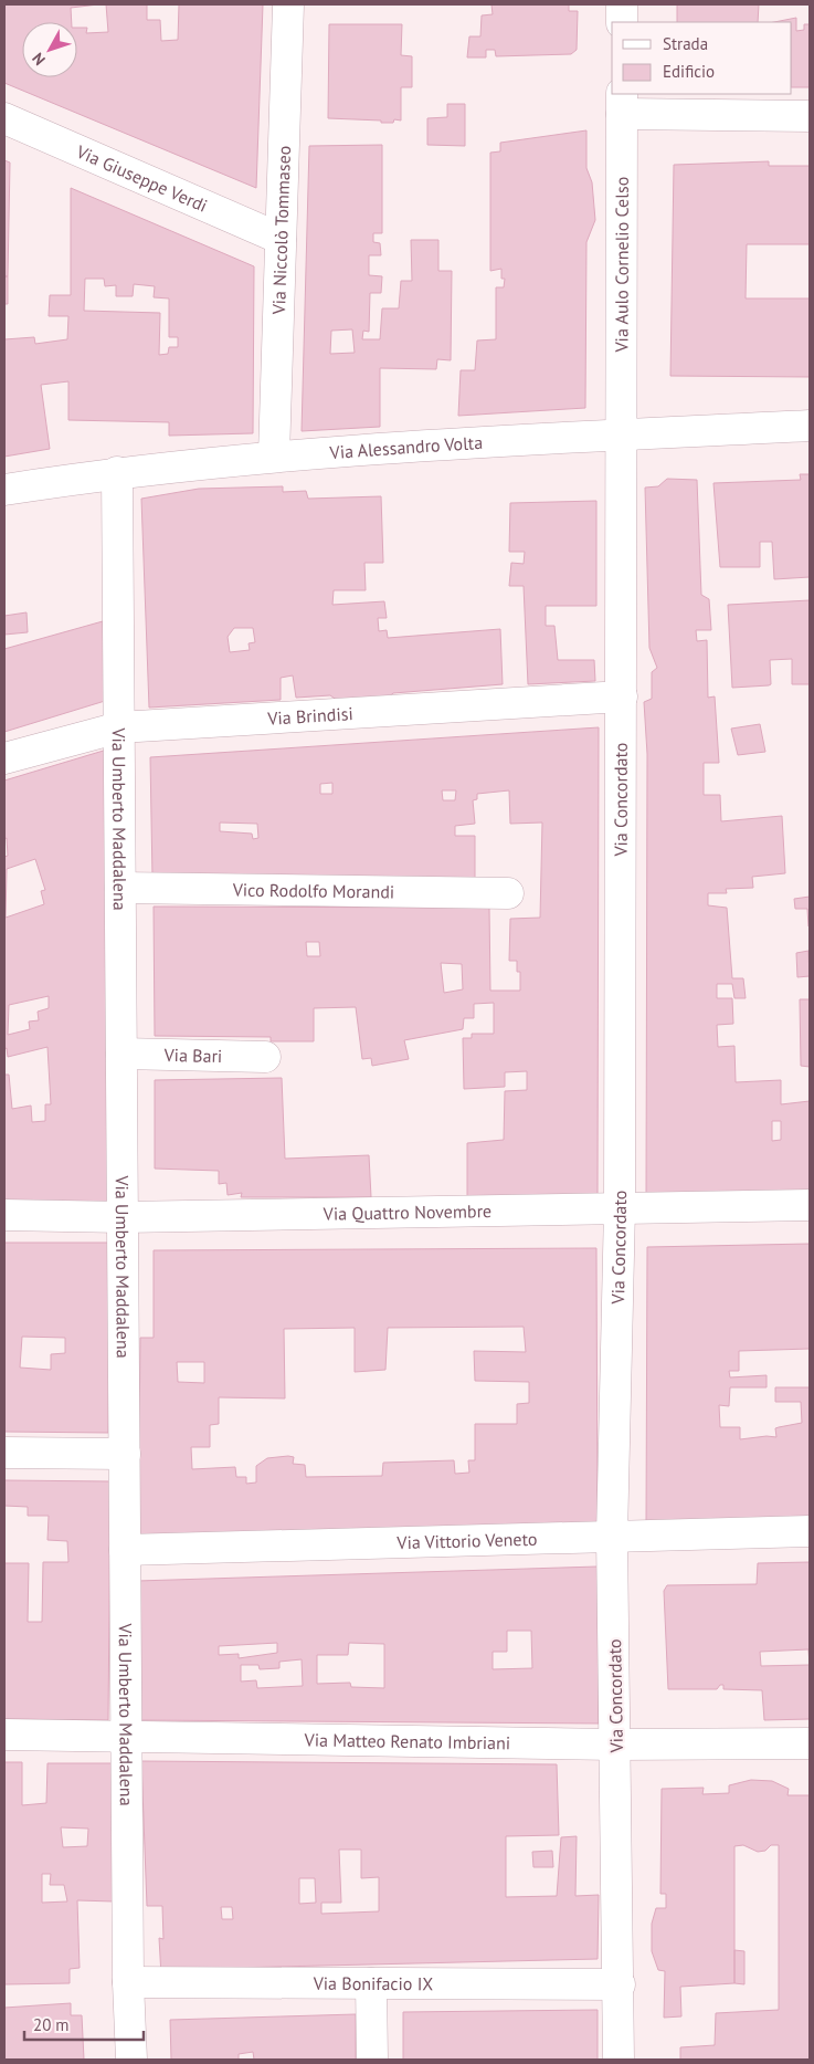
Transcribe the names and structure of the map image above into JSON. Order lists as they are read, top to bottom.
{
  "streets": {
    "street": [
      "Via Giuseppe Verdi",
      "Via Niccolò Tommaseo",
      "Via Aulo Cornelio Celso",
      "Via Alessandro Volta",
      "Via Brindisi",
      "Via Concordato",
      "Via Umberto Maddalena",
      "Vico Rodolfo Morandi",
      "Via Bari",
      "Via Quattro Novembre",
      "Via Vittorio Veneto",
      "Via Matteo Renato Imbriani",
      "Via Bonifacio IX"
    ]
  },
  "crossings": [
    ["Via Giuseppe Verdi", "Via Niccolò Tommaseo"],
    ["Via Niccolò Tommaseo", "Via Alessandro Volta"],
    ["Via Aulo Cornelio Celso", "Via Alessandro Volta"],
    ["Via Aulo Cornelio Celso", "Via Concordato"],
    ["Via Alessandro Volta", "Via Concordato"],
    ["Via Alessandro Volta", "Via Umberto Maddalena"],
    ["Via Brindisi", "Via Concordato"],
    ["Via Brindisi", "Via Umberto Maddalena"],
    ["Via Concordato", "Via Quattro Novembre"],
    ["Via Concordato", "Via Vittorio Veneto"],
    ["Via Concordato", "Via Matteo Renato Imbriani"],
    ["Via Concordato", "Via Bonifacio IX"],
    ["Via Umberto Maddalena", "Vico Rodolfo Morandi"],
    ["Via Umberto Maddalena", "Via Bari"],
    ["Via Umberto Maddalena", "Via Quattro Novembre"],
    ["Via Umberto Maddalena", "Via Vittorio Veneto"],
    ["Via Umberto Maddalena", "Via Matteo Renato Imbriani"],
    ["Via Umberto Maddalena", "Via Bonifacio IX"]
  ],
  "legend": ["Strada", "Edificio"],
  "scale_bar": "20 m",
  "north": "bottom left"
}
